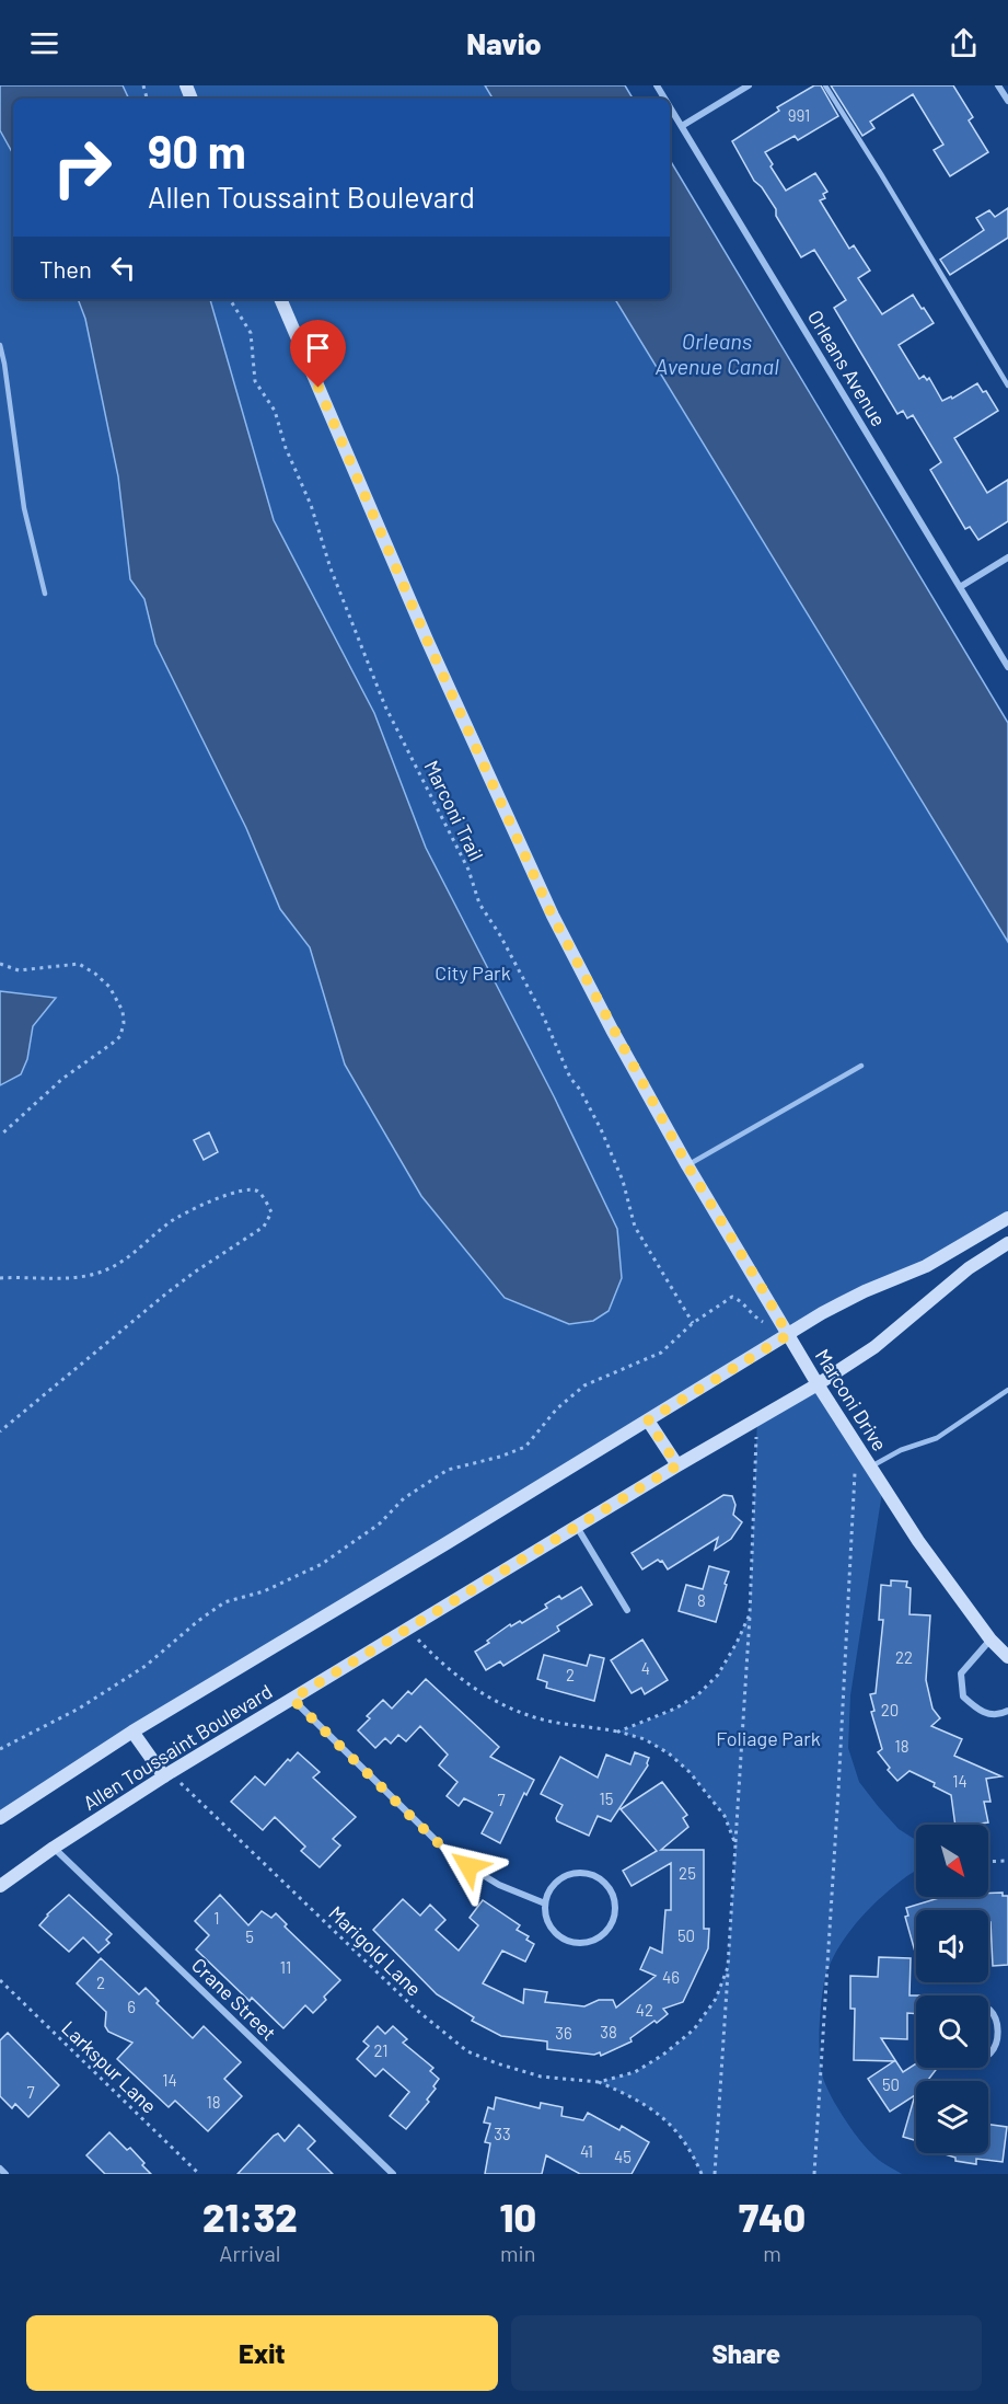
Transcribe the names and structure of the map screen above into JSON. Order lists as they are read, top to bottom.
{
  "streets": {
    "main road": ["Marconi Drive", "Allen Toussaint Boulevard"],
    "street": ["Orleans Avenue", "Crane Street"],
    "path": ["Marconi Trail", "Marigold Lane", "Larkspur Lane"]
  },
  "crossings": [
    ["Marconi Drive", "Allen Toussaint Boulevard"],
    ["Allen Toussaint Boulevard", "Marigold Lane"],
    ["Allen Toussaint Boulevard", "Crane Street"]
  ],
  "water": ["Orleans Avenue Canal"],
  "parks": ["City Park", "Foliage Park"],
  "house_numbers": [
    "991",
    "8",
    "22",
    "4",
    "2",
    "20",
    "18",
    "14",
    "15",
    "7",
    "25",
    "1",
    "50",
    "5",
    "11",
    "46",
    "2",
    "6",
    "42",
    "38",
    "36",
    "21",
    "14",
    "50",
    "7",
    "18",
    "33",
    "41",
    "45"
  ],
  "north": "bottom right",
  "page": {
    "header": "Navio",
    "turn": ["90 m", "Allen Toussaint Boulevard"],
    "then": "Then",
    "eta": [
      "21:32",
      "Arrival",
      "10",
      "min",
      "740",
      "m"
    ],
    "buttons": ["Exit", "Share"]
  }
}
